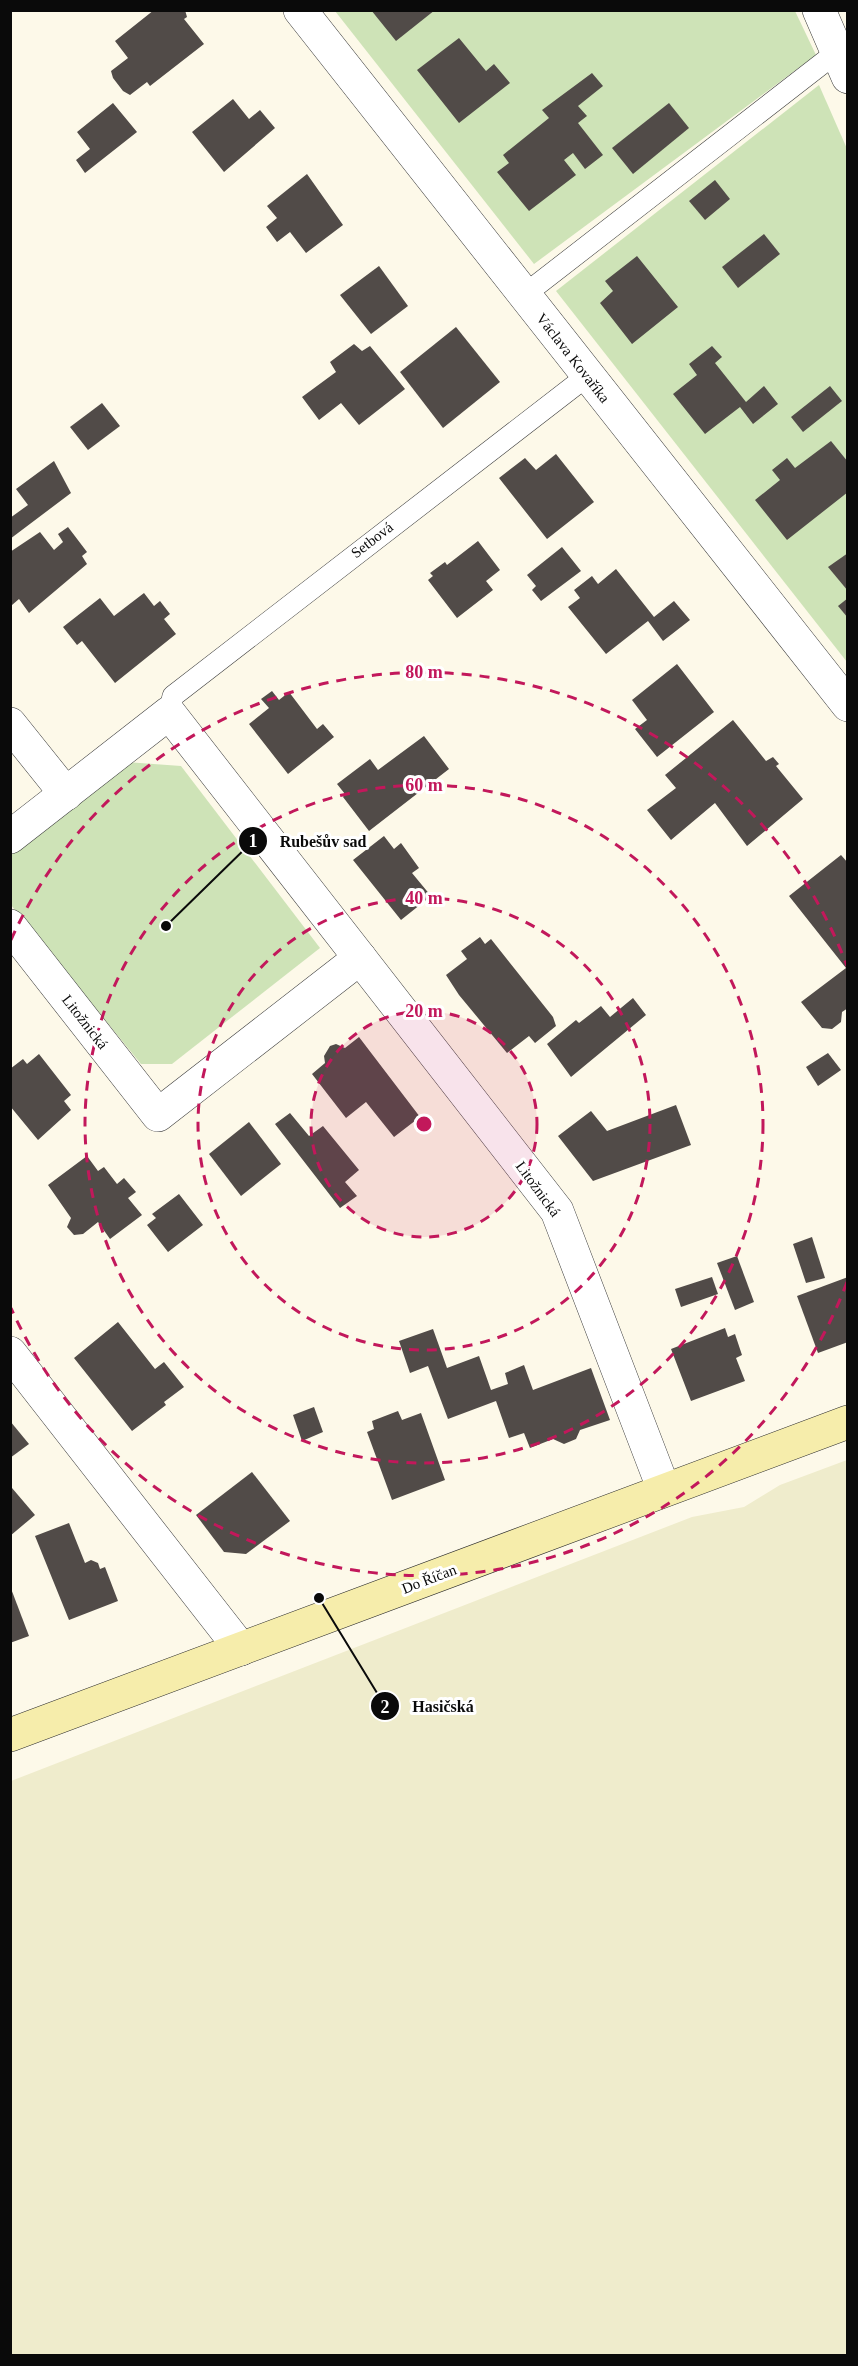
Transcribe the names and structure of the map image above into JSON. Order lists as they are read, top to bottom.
{
  "streets": {
    "street": ["Václava Kovaříka", "Litožnická", "Do Říčan"],
    "lane": ["Setbová"]
  },
  "crossings": [
    ["Václava Kovaříka", "Setbová"],
    ["Setbová", "Litožnická"],
    ["Litožnická", "Do Říčan"]
  ],
  "places": ["Rubešův sad", "Hasičská"],
  "rings": [
    "80 m",
    "60 m",
    "40 m",
    "20 m"
  ]
}
